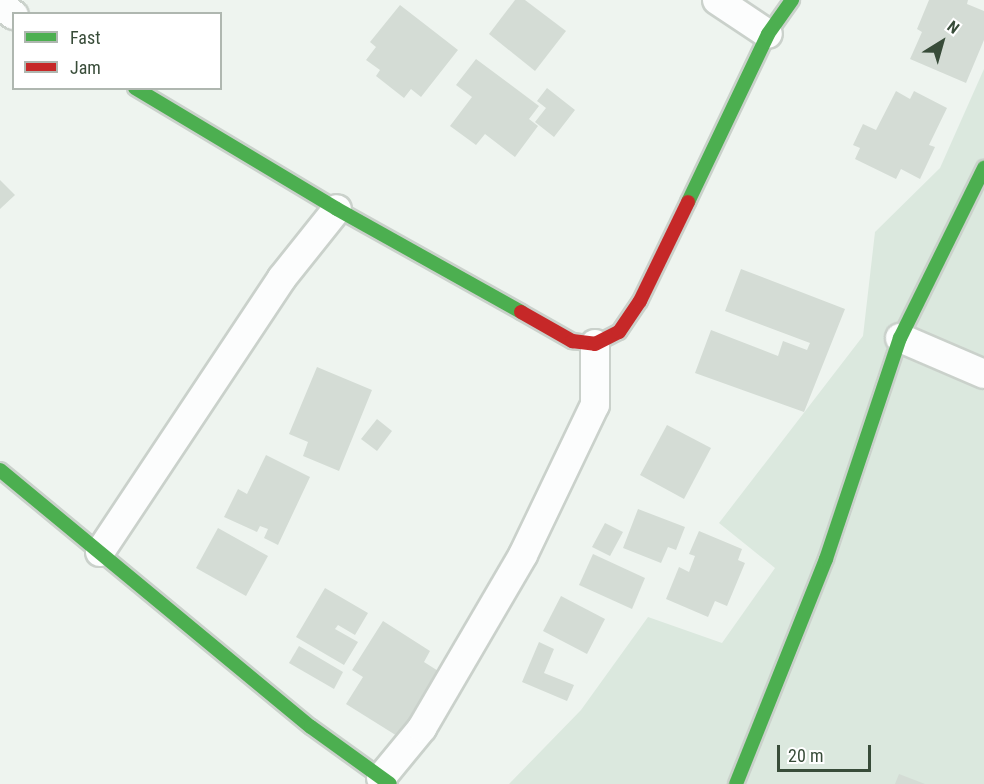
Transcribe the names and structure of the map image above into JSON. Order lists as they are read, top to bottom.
{
  "legend": ["Fast", "Jam"],
  "scale_bar": "20 m",
  "north": "top right"
}
